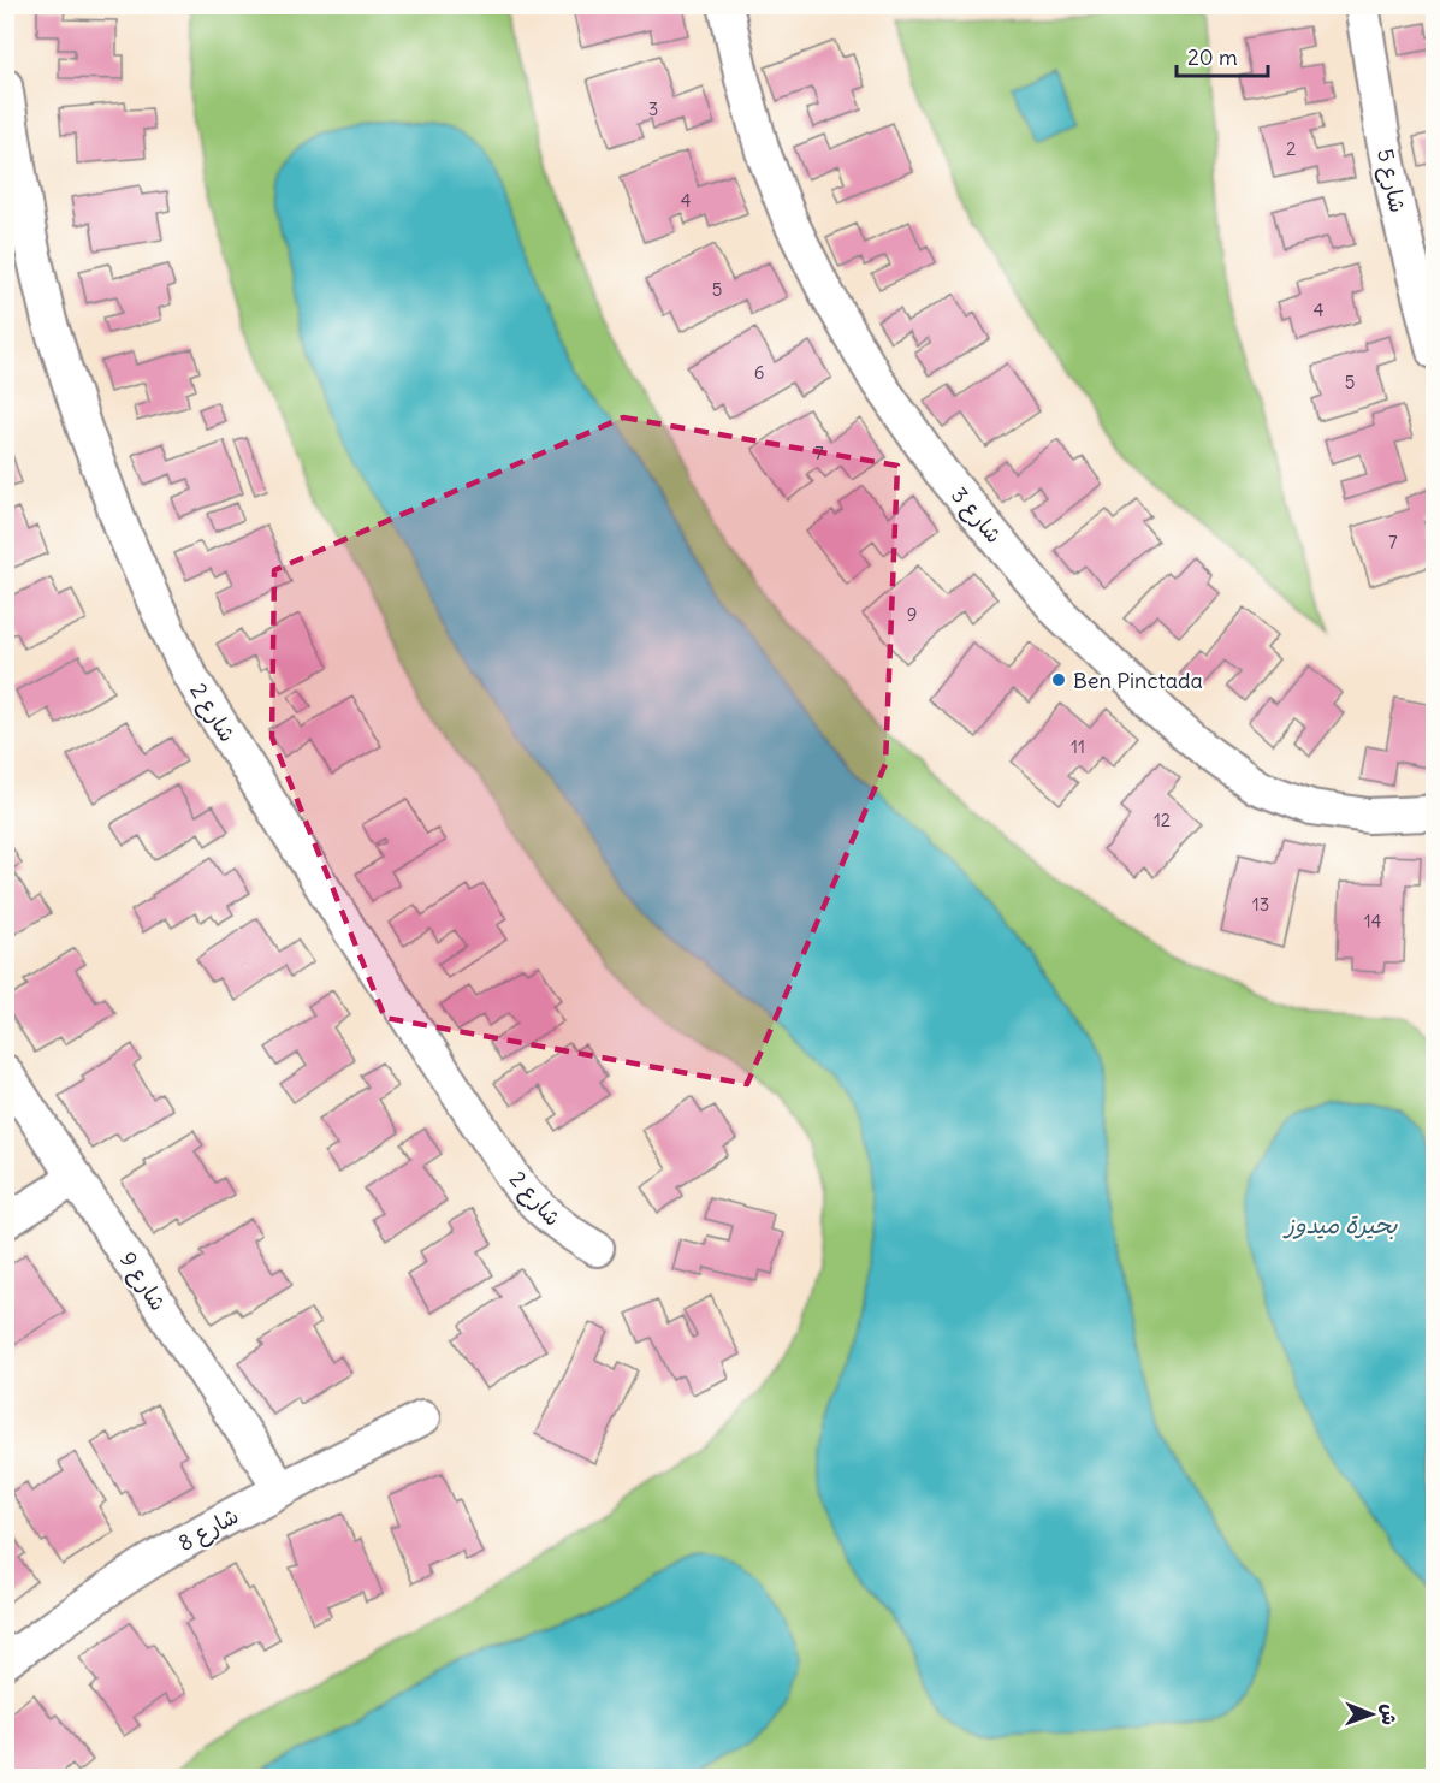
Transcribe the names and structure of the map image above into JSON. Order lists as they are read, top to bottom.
{
  "streets": {
    "street": [
      "شارع 5",
      "شارع 3",
      "شارع 2",
      "شارع 9",
      "شارع 8"
    ]
  },
  "crossings": [
    ["شارع 9", "شارع 8"]
  ],
  "water": ["بحيرة ميدوز"],
  "places": ["Ben Pinctada"],
  "house_numbers": [
    "3",
    "2",
    "4",
    "5",
    "4",
    "6",
    "5",
    "7",
    "7",
    "9",
    "11",
    "12",
    "13",
    "14"
  ],
  "scale_bar": "20 m",
  "north": "right"
}
